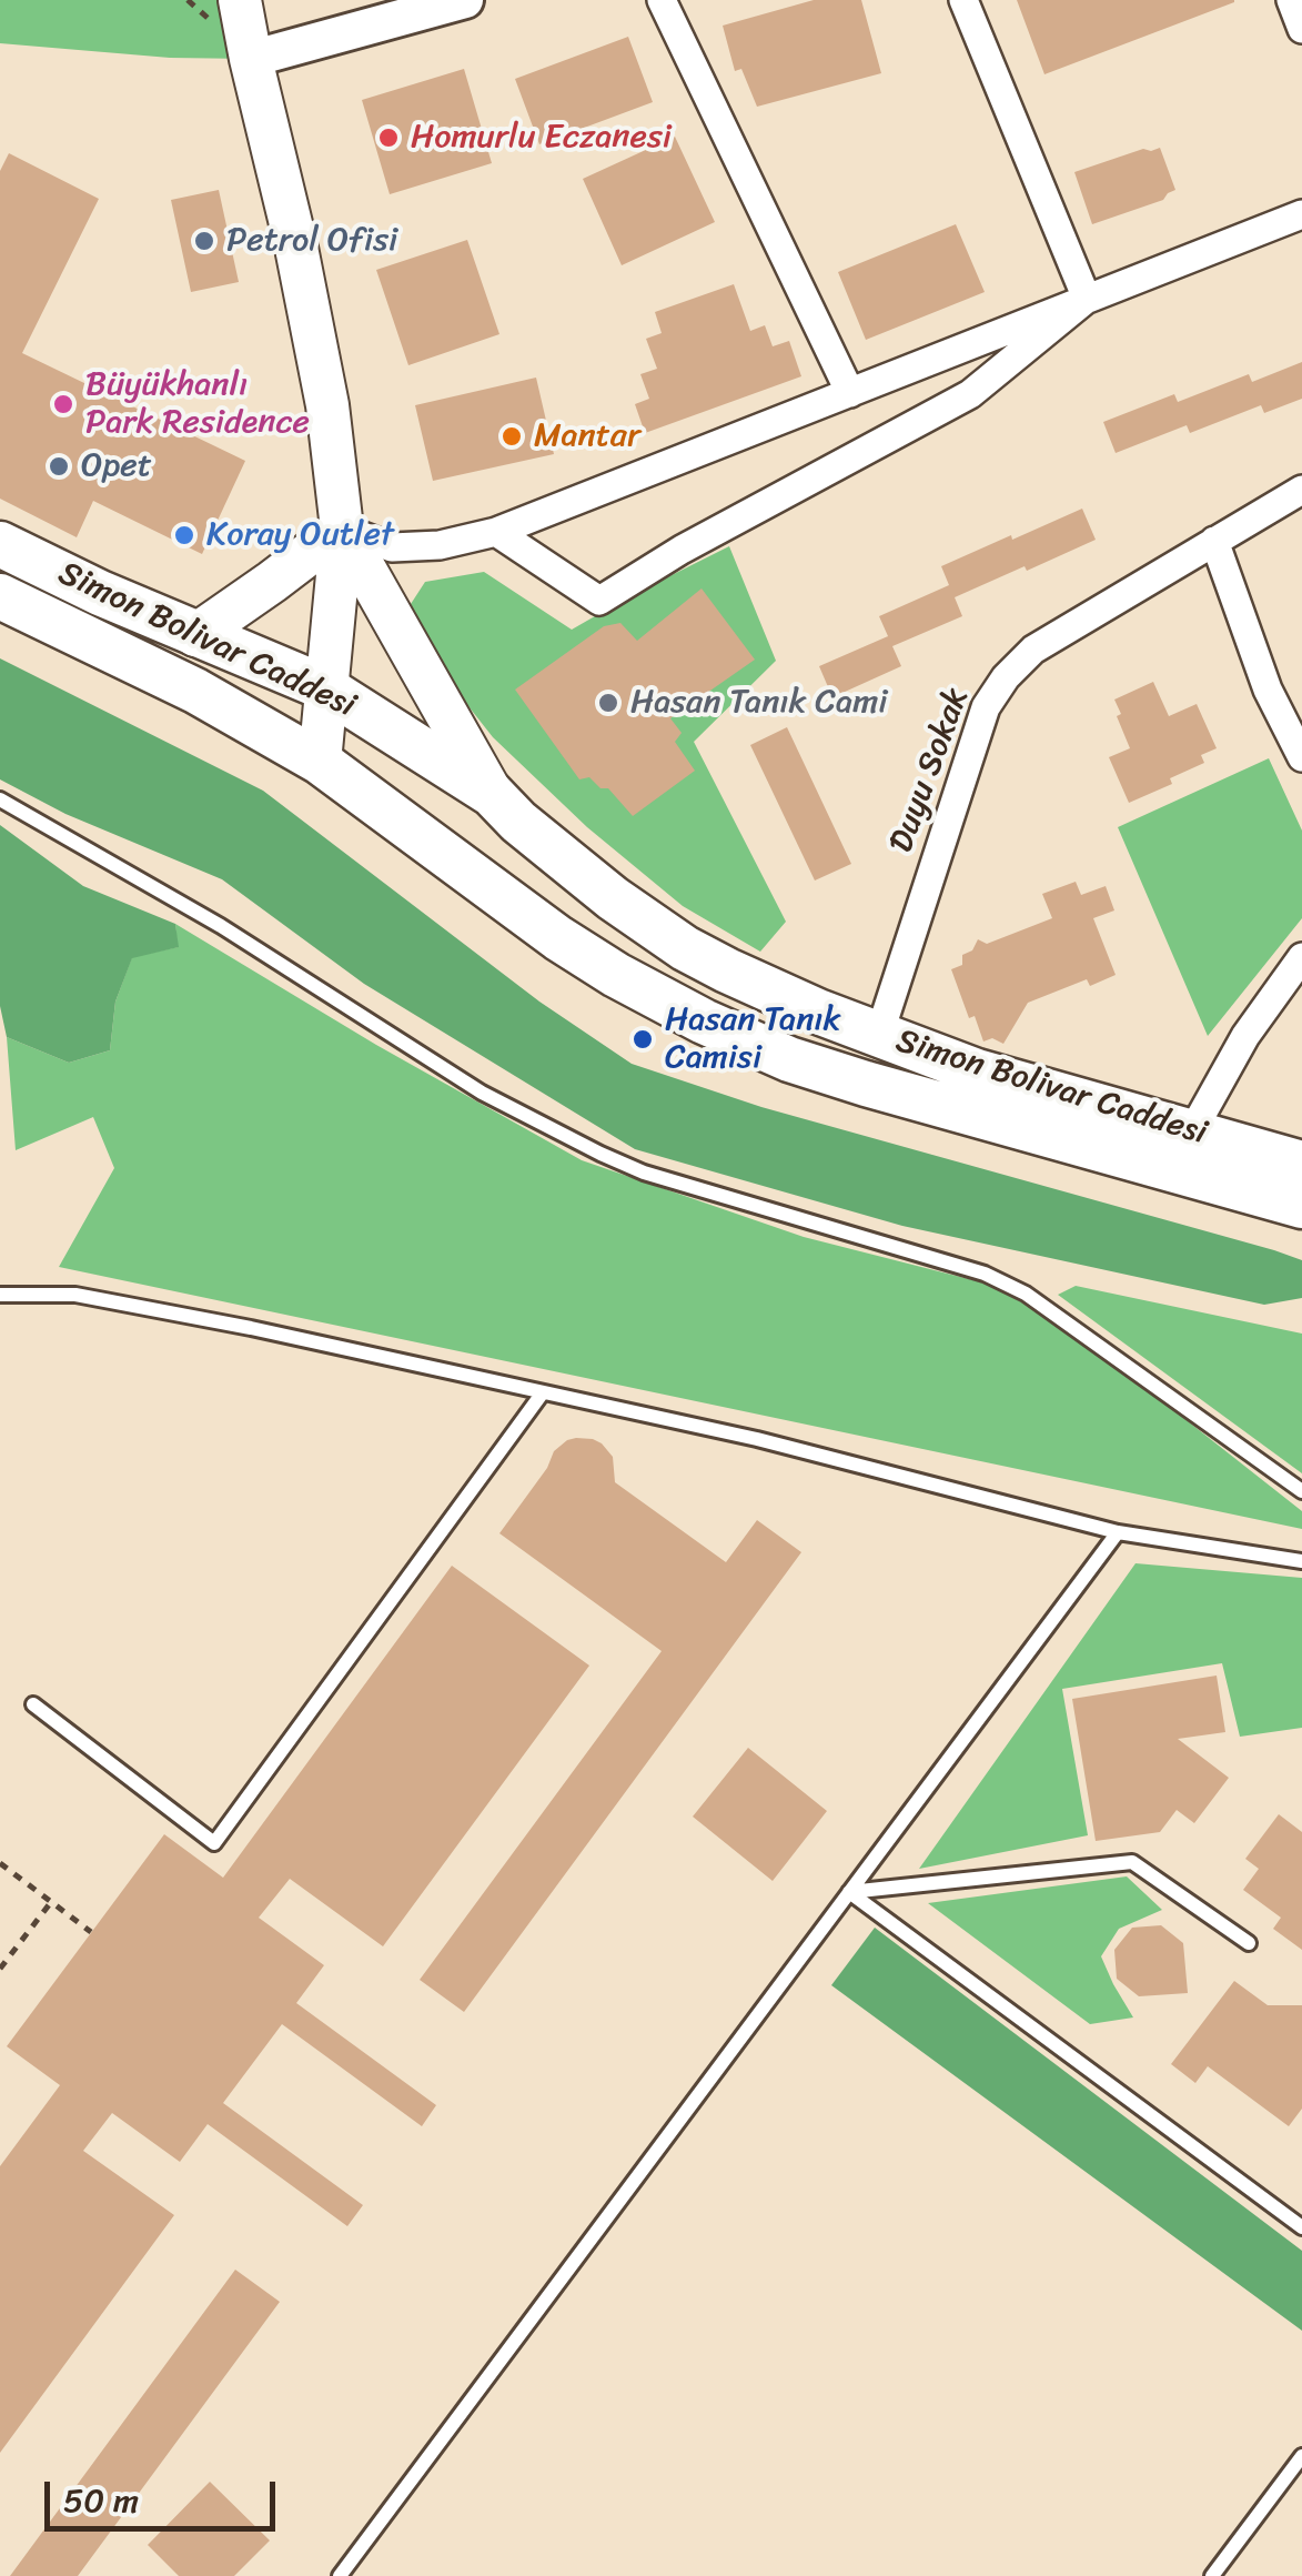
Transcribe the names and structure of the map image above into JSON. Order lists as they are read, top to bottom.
{
  "streets": {
    "main road": ["Simon Bolivar Caddesi"],
    "street": ["Duyu Sokak"]
  },
  "crossings": [
    ["Simon Bolivar Caddesi", "Duyu Sokak"]
  ],
  "places": [
    "Homurlu Eczanesi",
    "Petrol Ofisi",
    "Büyükhanlı Park Residence",
    "Mantar",
    "Opet",
    "Koray Outlet",
    "Hasan Tanık Cami",
    "Hasan Tanık Camisi"
  ],
  "scale_bar": "50 m"
}
